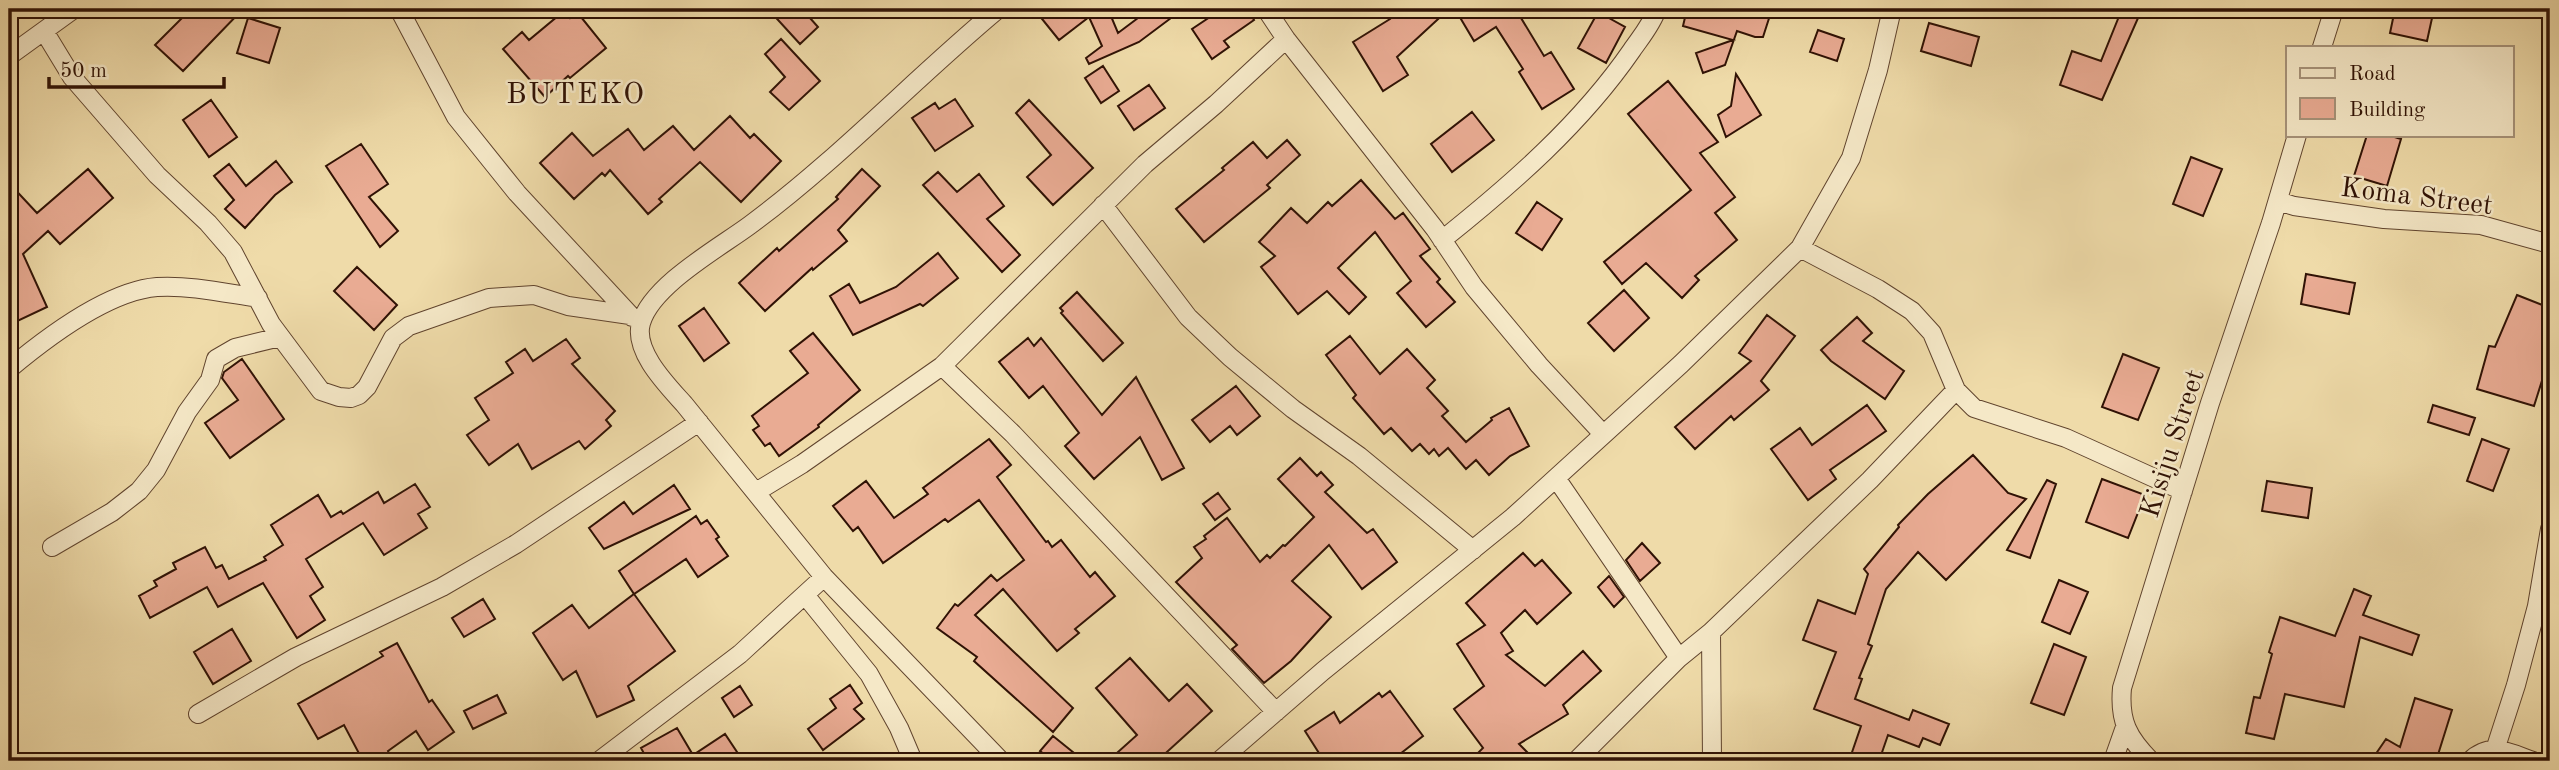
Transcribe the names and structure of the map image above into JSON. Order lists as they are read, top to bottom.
{
  "streets": {
    "street": ["Koma Street", "Kisiju Street"]
  },
  "crossings": [
    ["Koma Street", "Kisiju Street"]
  ],
  "districts": ["BUTEKO"],
  "legend": ["Road", "Building"],
  "scale_bar": "50 m"
}
